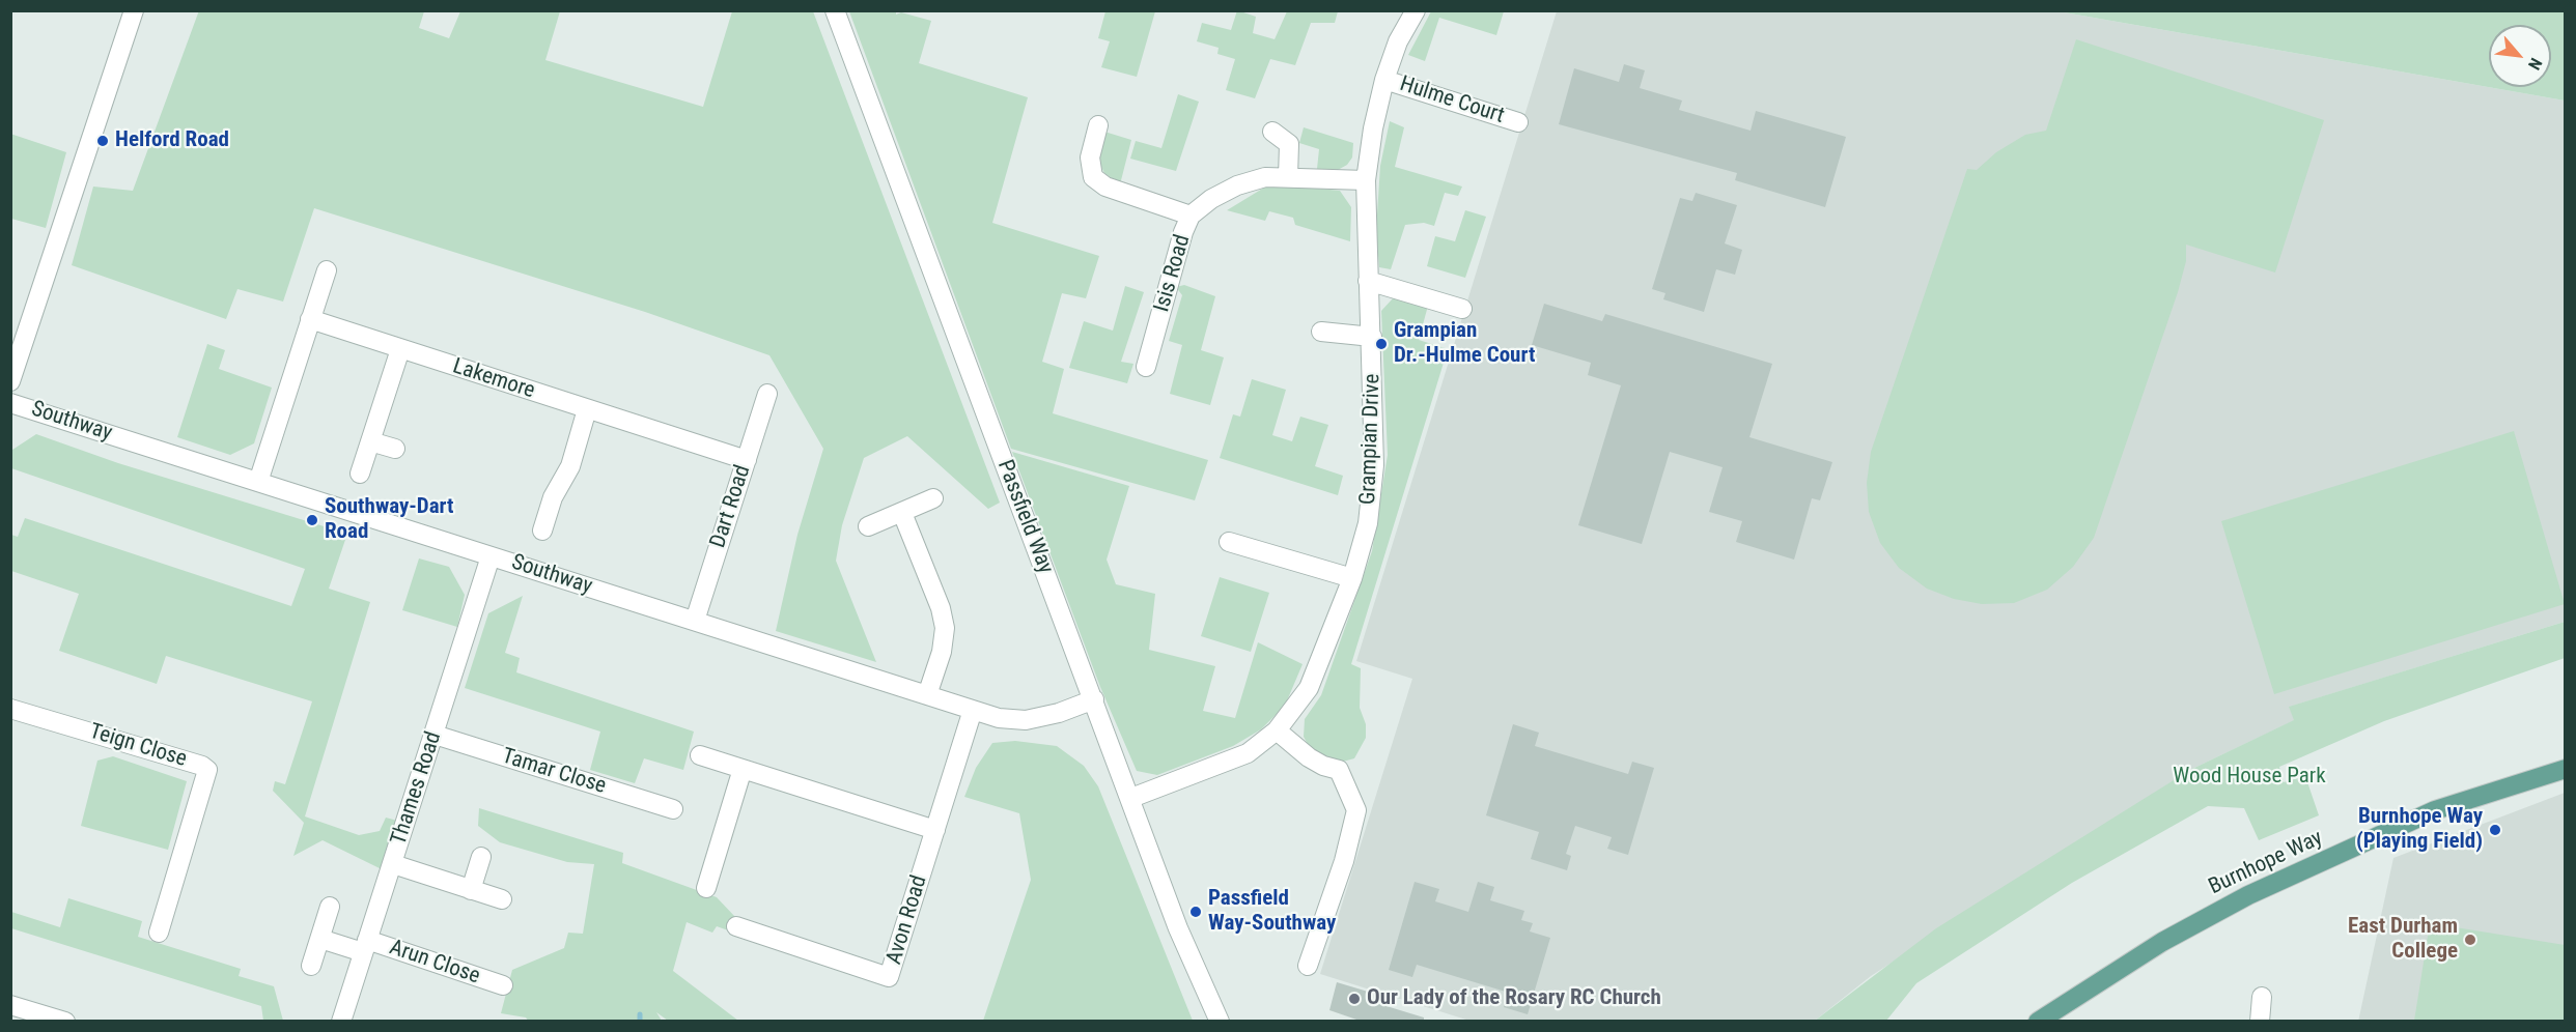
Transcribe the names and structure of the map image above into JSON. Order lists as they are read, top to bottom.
{
  "streets": {
    "main road": ["Burnhope Way"],
    "street": [
      "Hulme Court",
      "Isis Road",
      "Lakemore",
      "Southway",
      "Grampian Drive",
      "Dart Road",
      "Passfield Way",
      "Teign Close",
      "Tamar Close",
      "Thames Road",
      "Avon Road",
      "Arun Close"
    ]
  },
  "crossings": [
    ["Hulme Court", "Grampian Drive"],
    ["Isis Road", "Grampian Drive"],
    ["Lakemore", "Dart Road"],
    ["Southway", "Dart Road"],
    ["Southway", "Passfield Way"],
    ["Southway", "Thames Road"],
    ["Southway", "Avon Road"],
    ["Grampian Drive", "Passfield Way"],
    ["Tamar Close", "Thames Road"],
    ["Thames Road", "Arun Close"]
  ],
  "parks": ["Wood House Park"],
  "places": [
    "Helford Road",
    "Grampian Dr.-Hulme Court",
    "Southway-Dart Road",
    "Burnhope Way (Playing Field)",
    "Passfield Way-Southway",
    "East Durham College",
    "Our Lady of the Rosary RC Church"
  ],
  "north": "bottom right"
}
